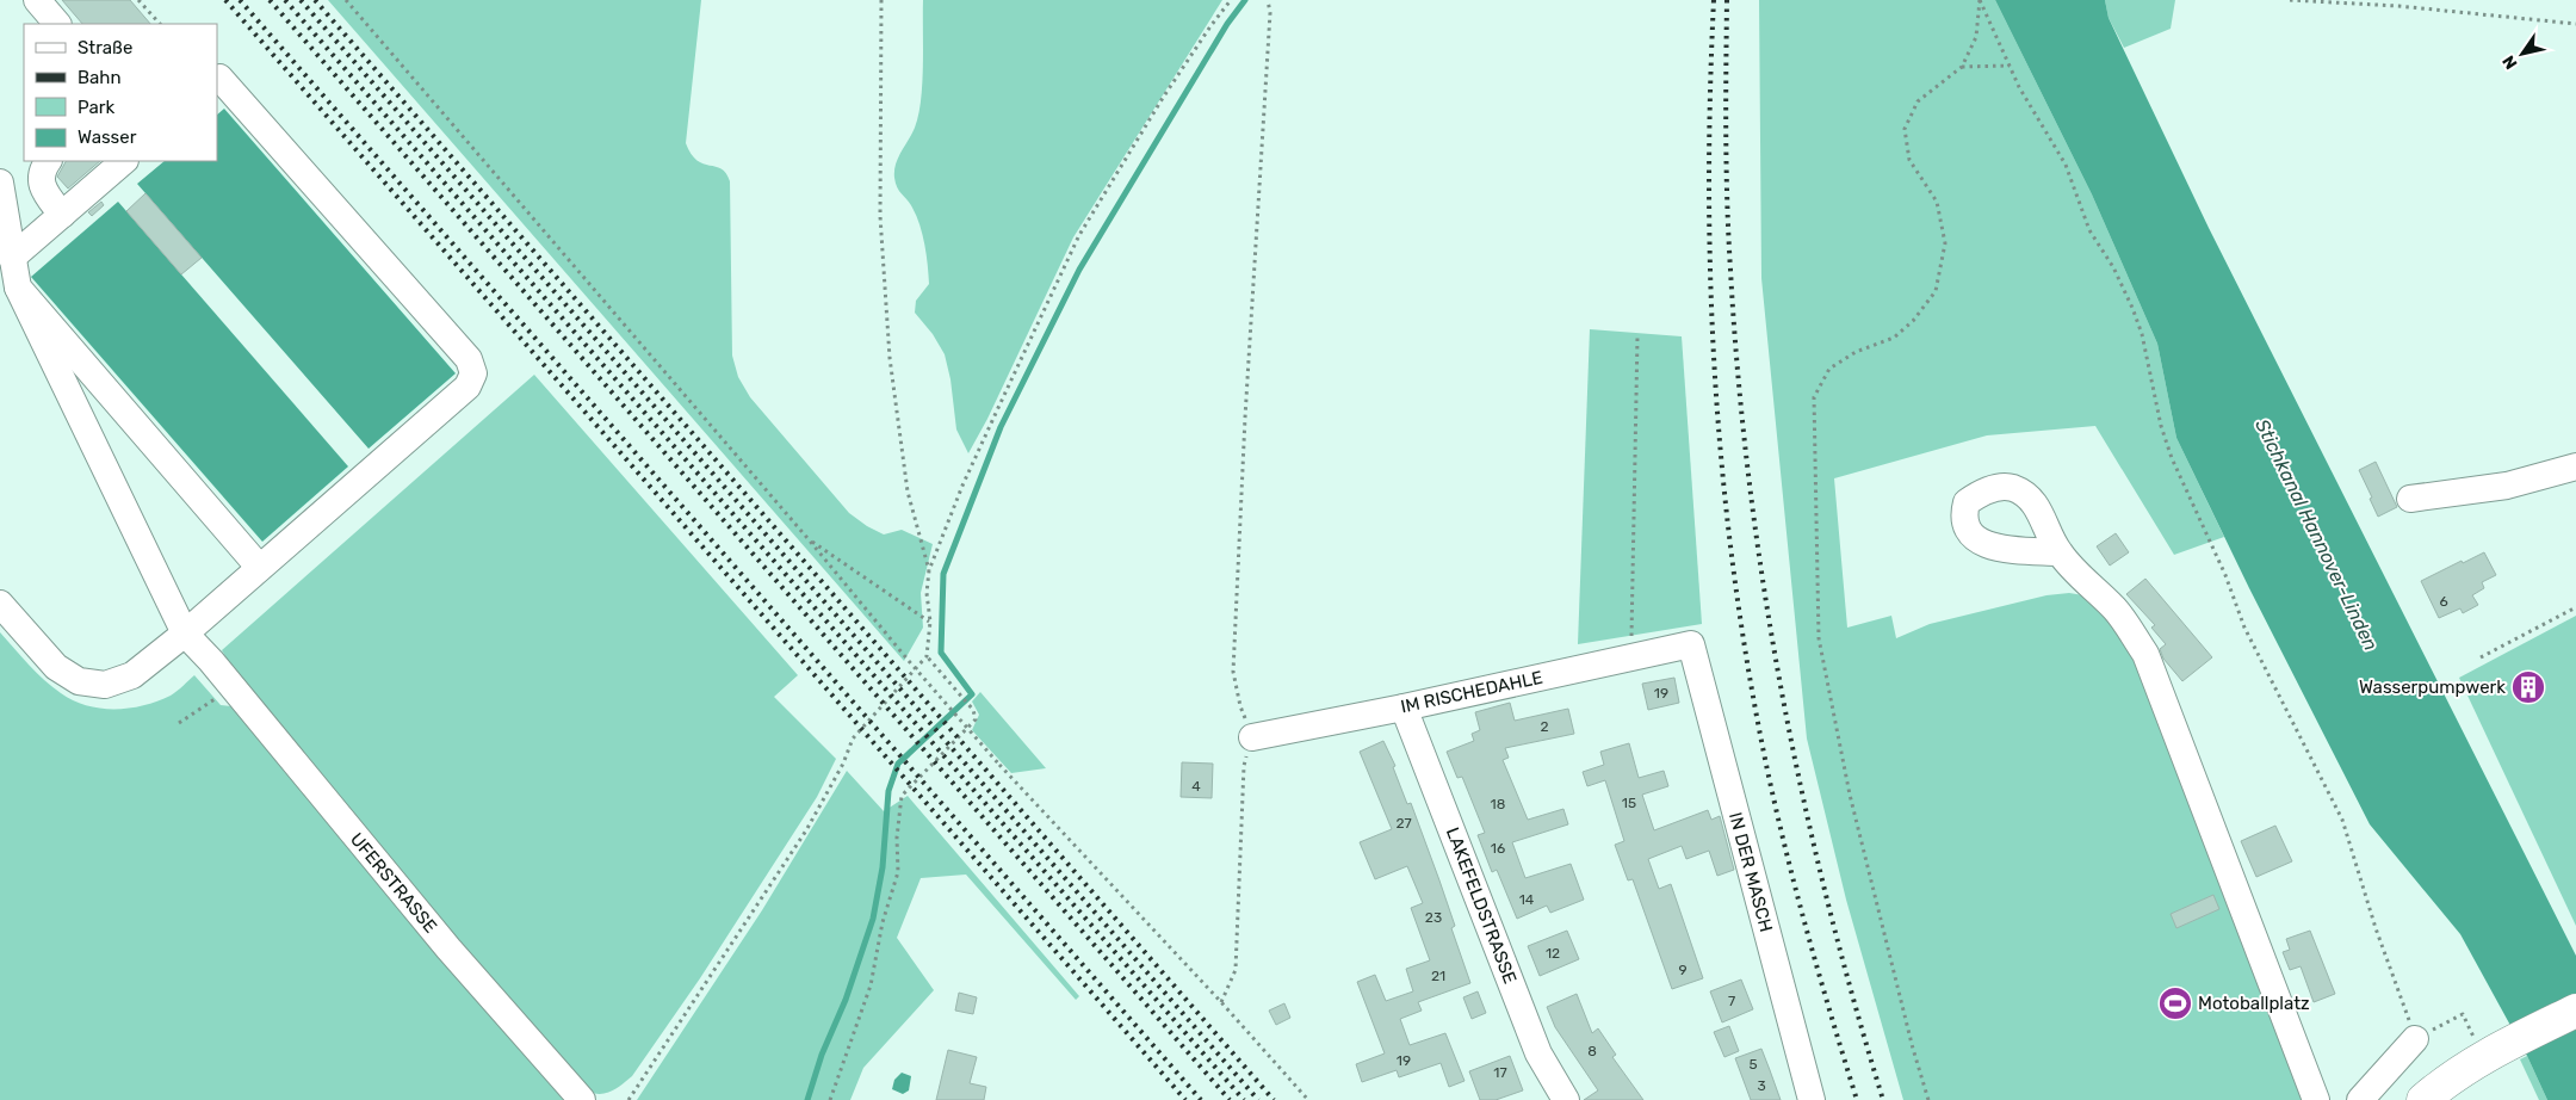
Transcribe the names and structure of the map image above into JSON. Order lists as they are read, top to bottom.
{
  "streets": {
    "street": [
      "IM RISCHEDAHLE",
      "IN DER MASCH",
      "UFERSTRASSE",
      "LAKEFELDSTRASSE"
    ]
  },
  "crossings": [
    ["IM RISCHEDAHLE", "IN DER MASCH"],
    ["IM RISCHEDAHLE", "LAKEFELDSTRASSE"]
  ],
  "water": ["Stichkanal Hannover-Linden"],
  "places": {
    "building": ["Wasserpumpwerk"],
    "sports": ["Motoballplatz"]
  },
  "house_numbers": [
    "6",
    "19",
    "2",
    "4",
    "15",
    "18",
    "27",
    "16",
    "14",
    "23",
    "12",
    "9",
    "21",
    "7",
    "8",
    "19",
    "5",
    "17",
    "3"
  ],
  "legend": [
    "Straße",
    "Bahn",
    "Park",
    "Wasser"
  ],
  "north": "bottom left"
}
